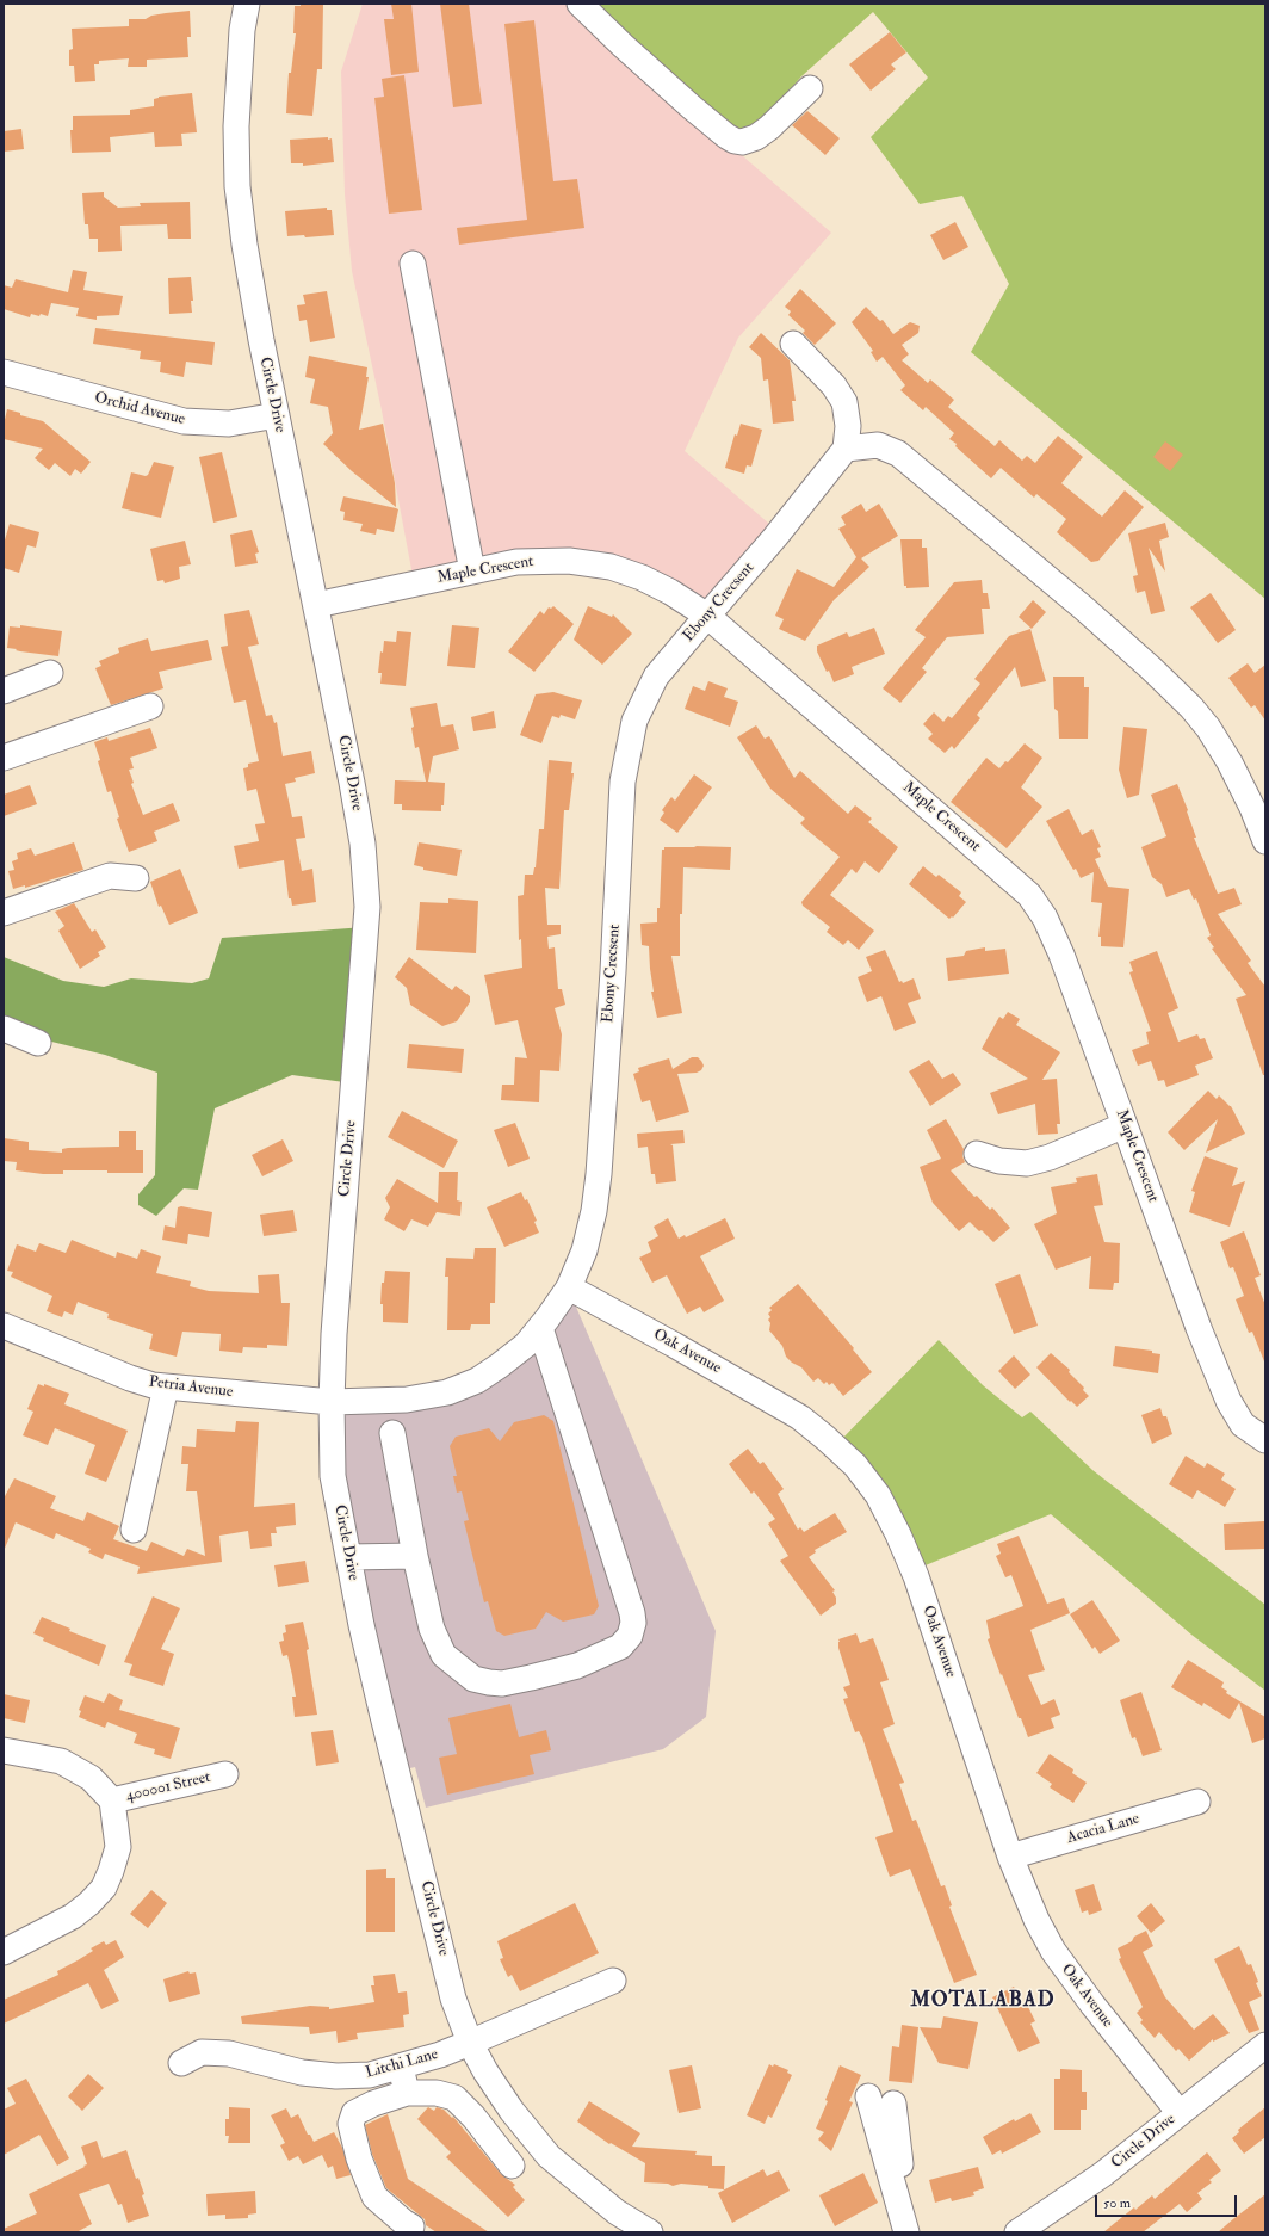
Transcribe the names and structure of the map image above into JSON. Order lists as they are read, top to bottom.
{
  "streets": {
    "street": [
      "Circle Drive",
      "Orchid Avenue",
      "Maple Crescent",
      "Ebony Crecsent",
      "Oak Avenue",
      "Petria Avenue",
      "400001 Street",
      "Acacia Lane",
      "Litchi Lane"
    ]
  },
  "crossings": [
    ["Circle Drive", "Orchid Avenue"],
    ["Circle Drive", "Maple Crescent"],
    ["Circle Drive", "Ebony Crecsent"],
    ["Circle Drive", "Oak Avenue"],
    ["Circle Drive", "Petria Avenue"],
    ["Circle Drive", "Litchi Lane"],
    ["Maple Crescent", "Ebony Crecsent"],
    ["Ebony Crecsent", "Oak Avenue"],
    ["Ebony Crecsent", "Petria Avenue"],
    ["Oak Avenue", "Acacia Lane"]
  ],
  "districts": ["MOTALABAD"],
  "scale_bar": "50 m"
}
